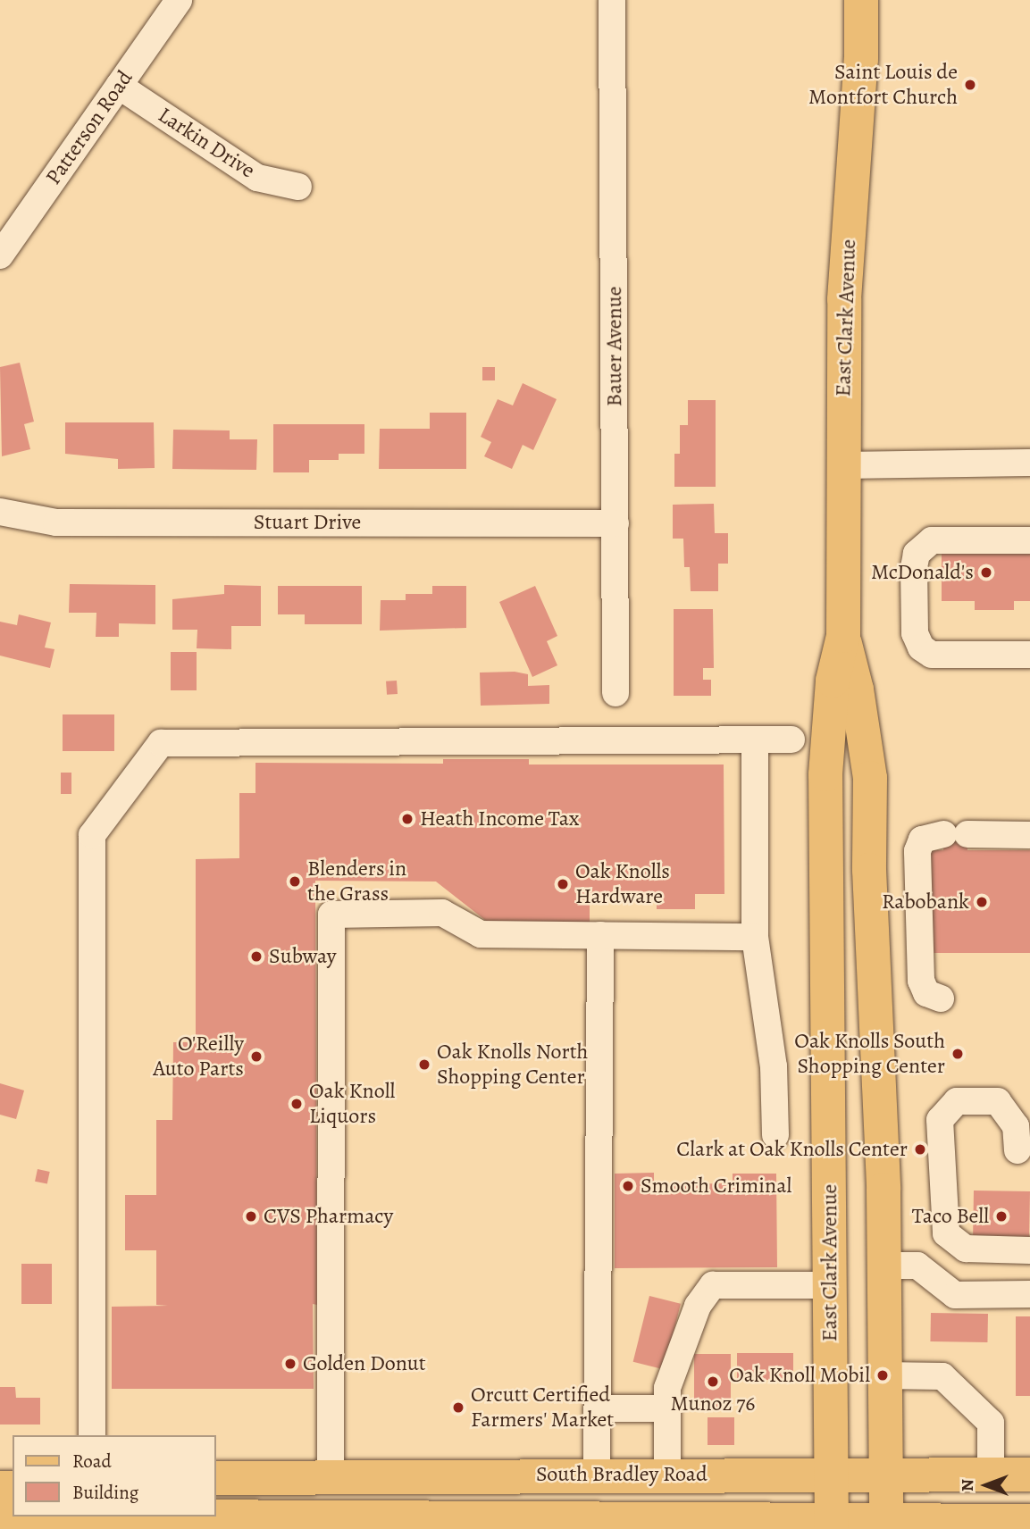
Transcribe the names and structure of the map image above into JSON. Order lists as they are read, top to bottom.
{
  "streets": {
    "main road": ["East Clark Avenue", "South Bradley Road"],
    "street": [
      "Patterson Road",
      "Larkin Drive",
      "Bauer Avenue",
      "Stuart Drive"
    ]
  },
  "crossings": [
    ["Patterson Road", "Larkin Drive"],
    ["East Clark Avenue", "South Bradley Road"],
    ["Bauer Avenue", "Stuart Drive"]
  ],
  "places": [
    "Saint Louis de Montfort Church",
    "McDonald's",
    "Heath Income Tax",
    "Blenders in the Grass",
    "Oak Knolls Hardware",
    "Rabobank",
    "Subway",
    "Oak Knolls South Shopping Center",
    "O'Reilly Auto Parts",
    "Oak Knolls North Shopping Center",
    "Oak Knoll Liquors",
    "Clark at Oak Knolls Center",
    "Smooth Criminal",
    "CVS Pharmacy",
    "Taco Bell",
    "Golden Donut",
    "Oak Knoll Mobil",
    "Munoz 76",
    "Orcutt Certified Farmers' Market"
  ],
  "legend": ["Road", "Building"],
  "north": "left"
}
